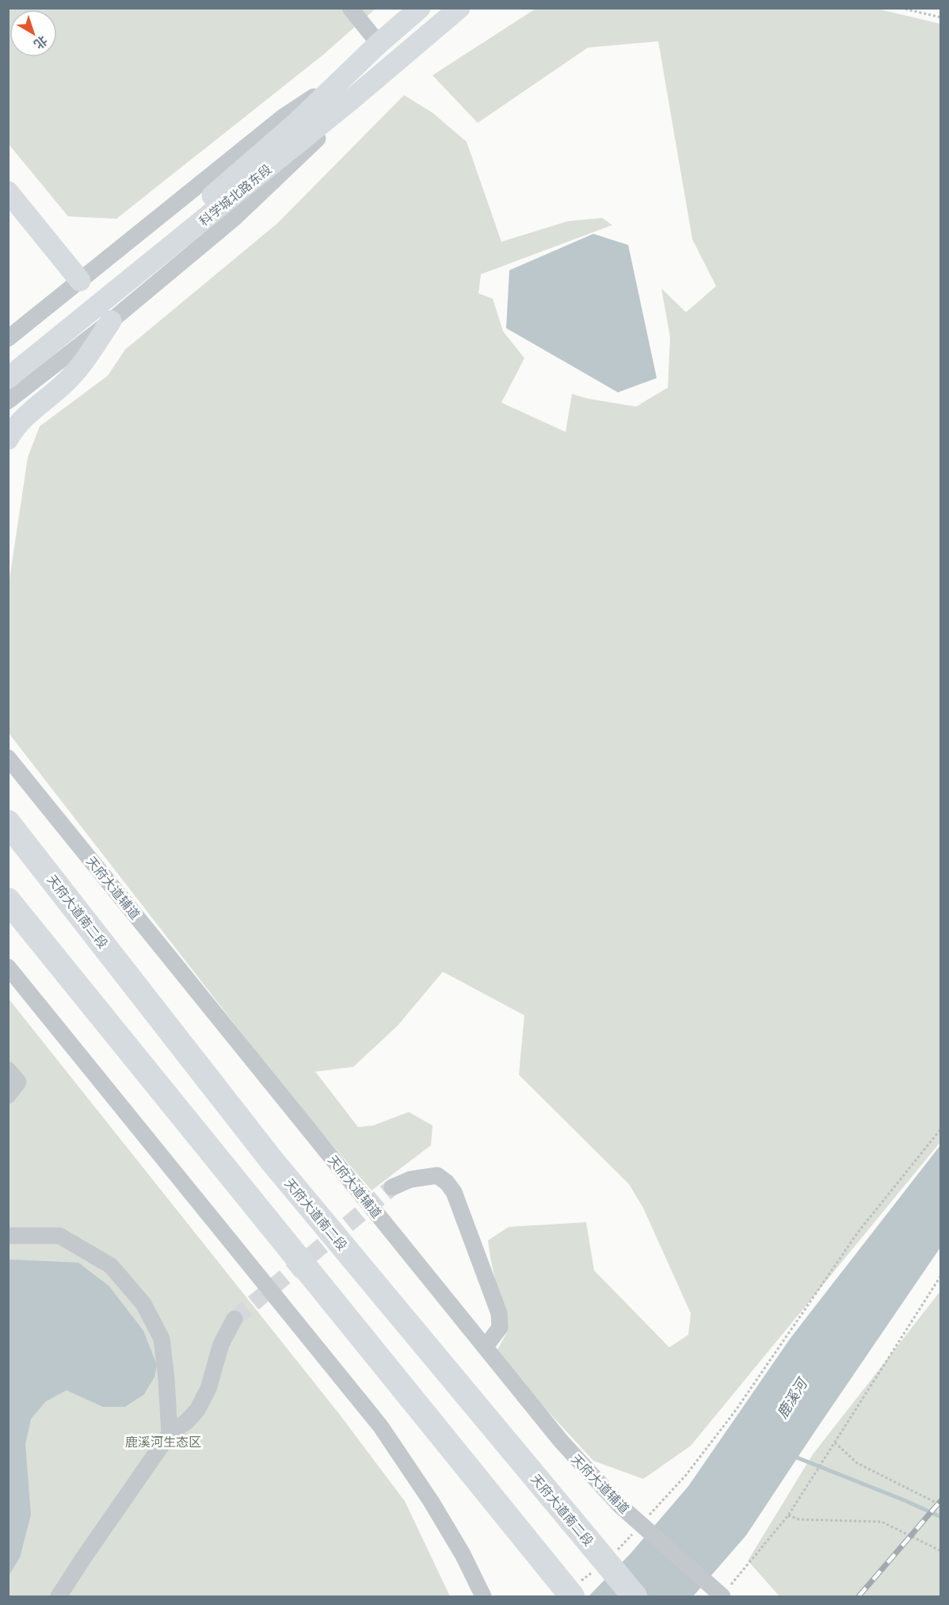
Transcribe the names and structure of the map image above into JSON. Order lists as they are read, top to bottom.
{
  "streets": {
    "highway": ["天府大道南二段"],
    "main road": ["科学城北路东段"],
    "street": ["天府大道辅道"]
  },
  "water": ["鹿溪河"],
  "parks": ["鹿溪河生态区"],
  "north": "bottom right"
}
